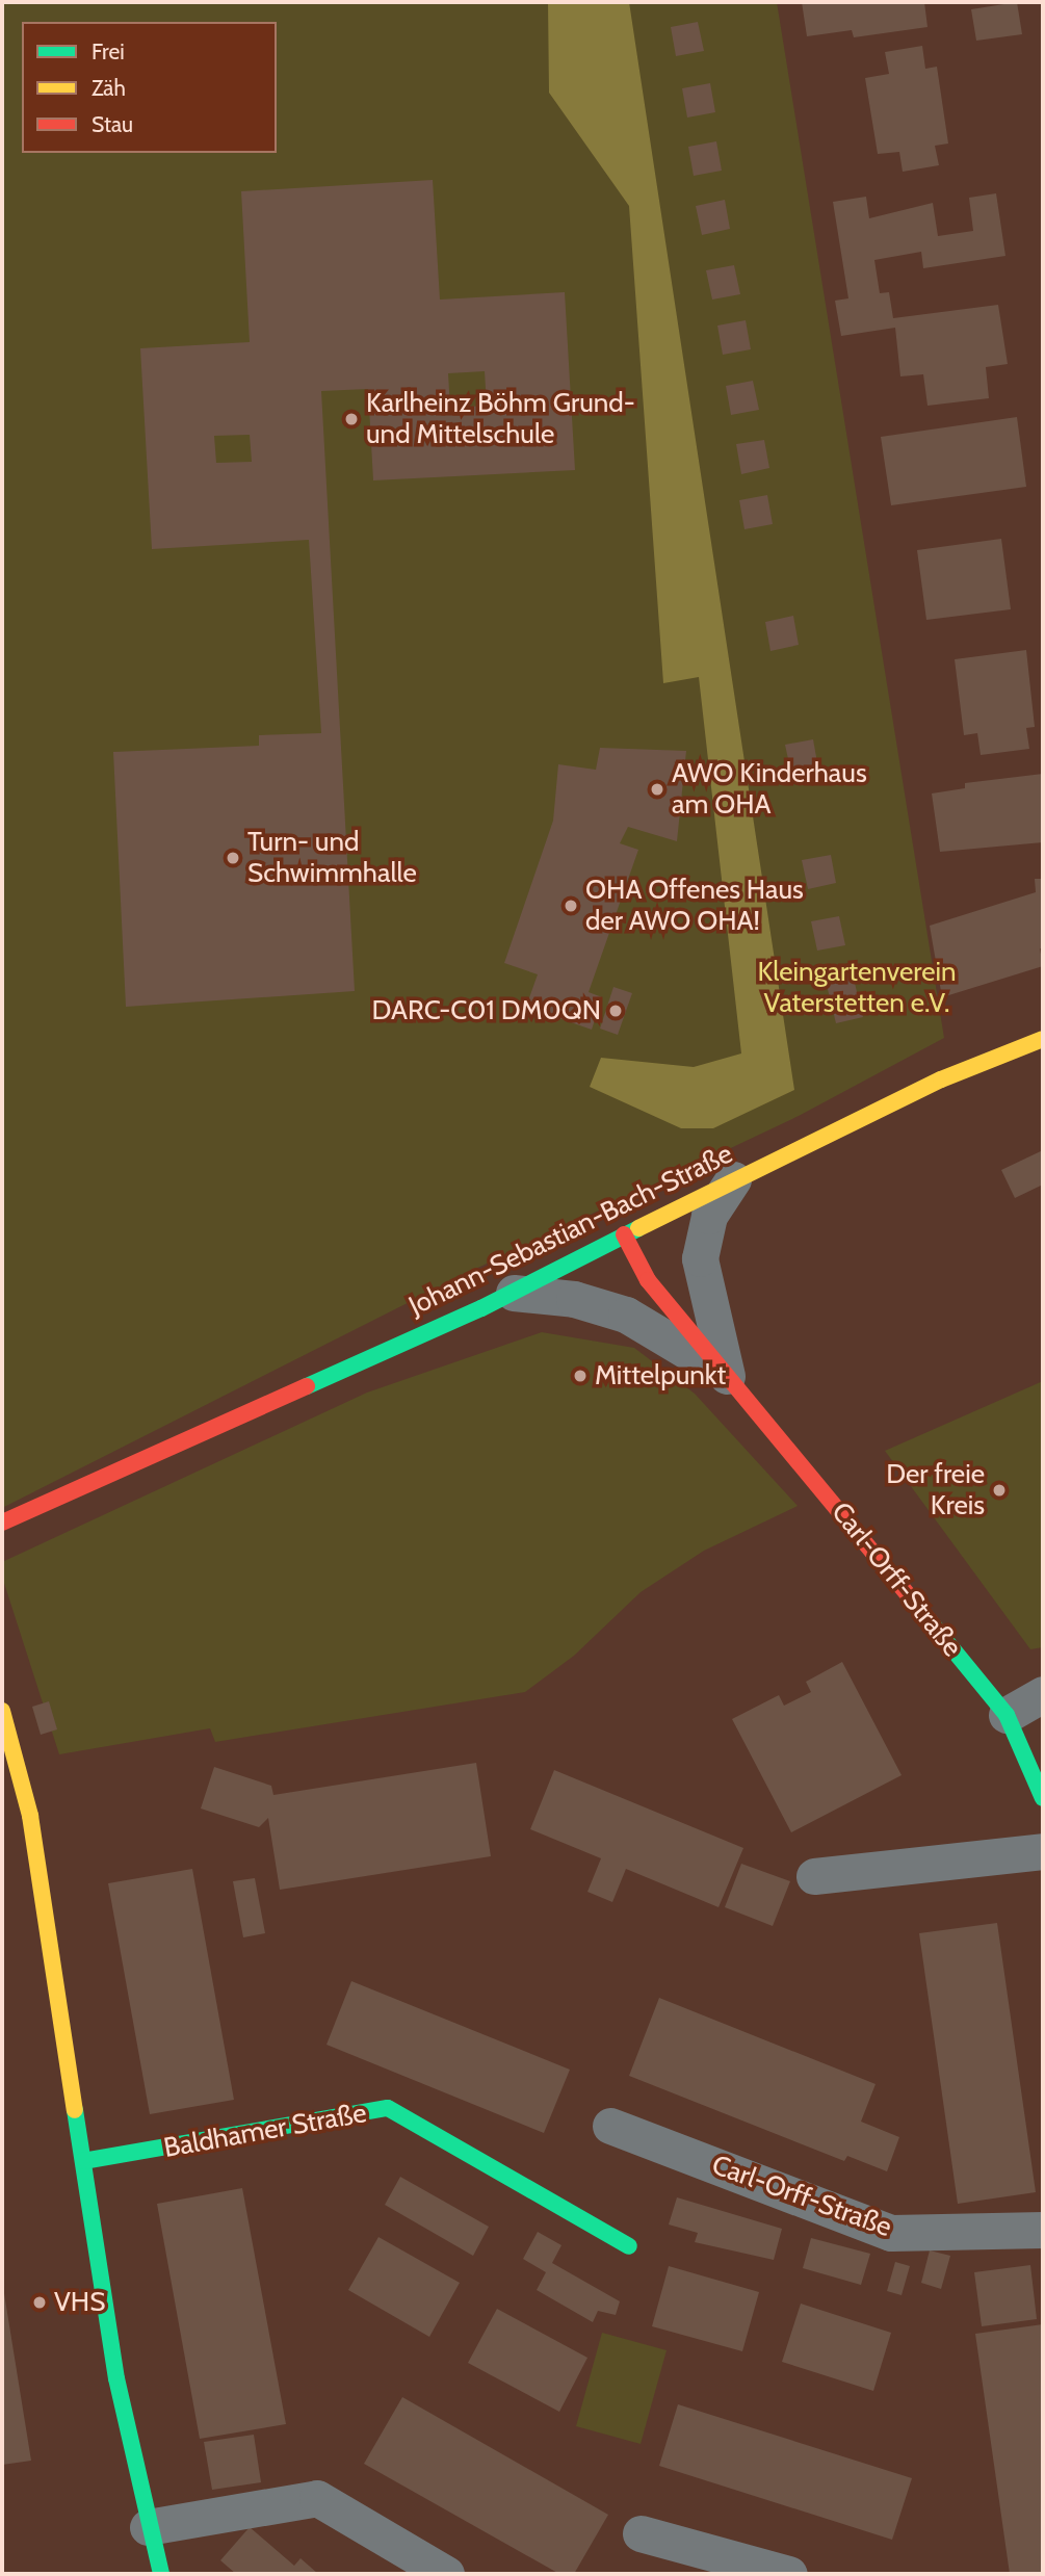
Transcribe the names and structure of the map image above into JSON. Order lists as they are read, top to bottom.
{
  "streets": {
    "street": ["Johann-Sebastian-Bach-Straße", "Carl-Orff-Straße", "Baldhamer Straße"]
  },
  "crossings": [
    ["Johann-Sebastian-Bach-Straße", "Carl-Orff-Straße"]
  ],
  "parks": ["Kleingartenverein Vaterstetten e.V."],
  "places": [
    "Karlheinz Böhm Grund- und Mittelschule",
    "AWO Kinderhaus am OHA",
    "Turn- und Schwimmhalle",
    "OHA Offenes Haus der AWO OHA!",
    "DARC-C01 DM0QN",
    "Mittelpunkt",
    "Der freie Kreis",
    "VHS"
  ],
  "legend": ["Frei", "Zäh", "Stau"]
}
